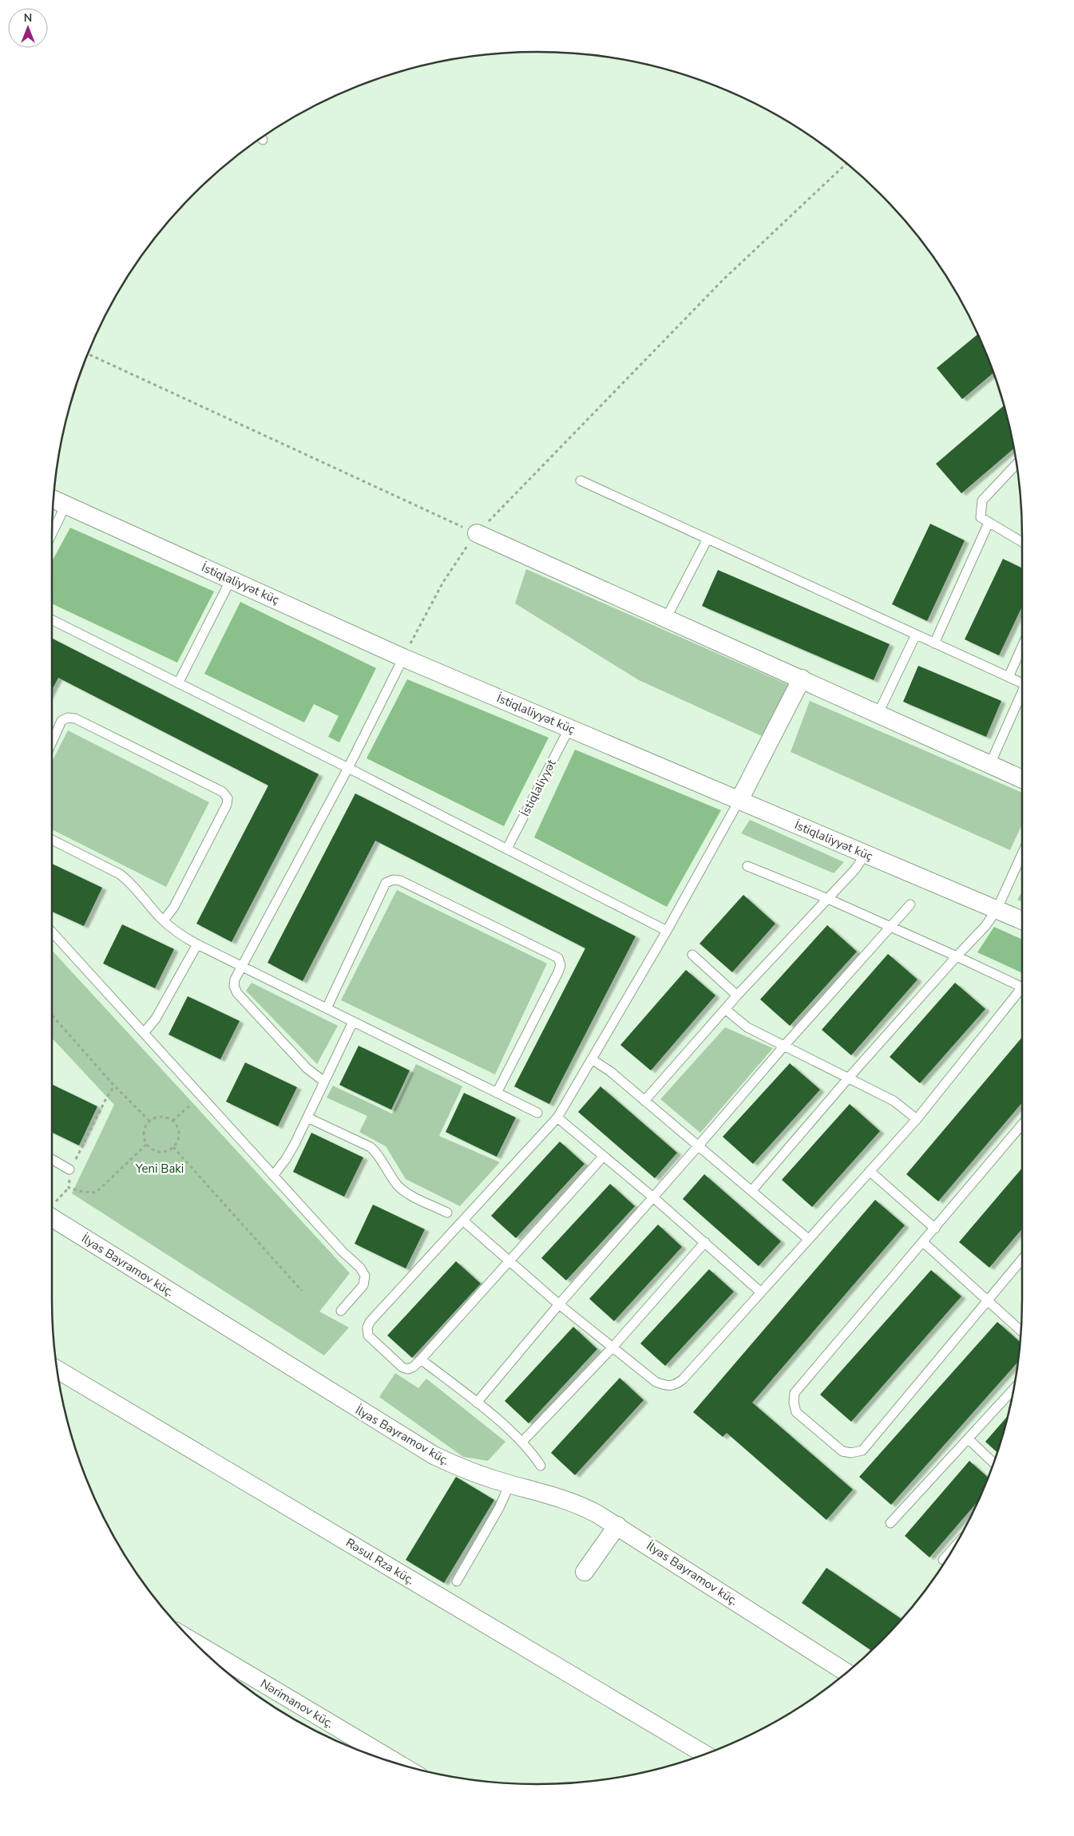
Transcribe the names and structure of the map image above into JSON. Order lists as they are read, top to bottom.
{
  "streets": {
    "street": [
      "İstiqlaliyyət küç",
      "İlyas Bayramov küç.",
      "Rəsul Rza küç.",
      "Nərimanov küç."
    ],
    "lane": ["İstiqlaliyyət"]
  },
  "crossings": [
    ["İstiqlaliyyət küç", "İstiqlaliyyət"]
  ],
  "parks": ["Yeni Baki"],
  "north": "top"
}
